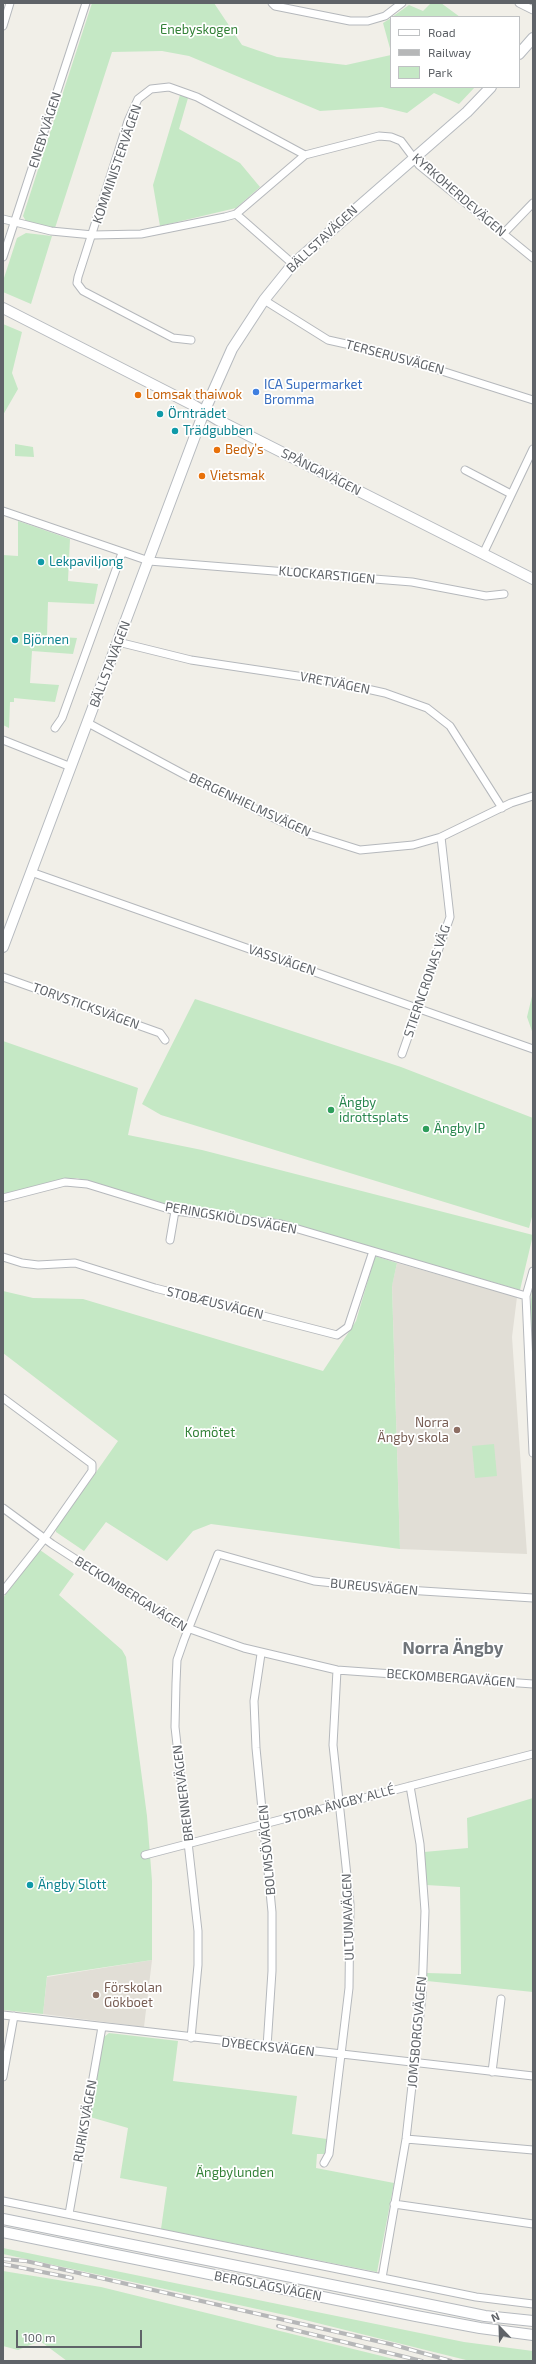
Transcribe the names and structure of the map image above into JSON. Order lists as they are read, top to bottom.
{
  "streets": {
    "street": [
      "ENEBYVÄGEN",
      "KOMMINISTERVÄGEN",
      "KYRKOHERDEVÄGEN",
      "BÄLLSTAVÄGEN",
      "TERSERUSVÄGEN",
      "SPÅNGAVÄGEN",
      "KLOCKARSTIGEN",
      "VRETVÄGEN",
      "BERGENHIELMSVÄGEN",
      "VASSVÄGEN",
      "STIERNCRONAS VÄG",
      "TORVSTICKSVÄGEN",
      "PERINGSKIÖLDSVÄGEN",
      "STOBÆUSVÄGEN",
      "BUREUSVÄGEN",
      "BECKOMBERGAVÄGEN",
      "BRENNERVÄGEN",
      "STORA ÄNGBY ALLÉ",
      "BOLMSÖVÄGEN",
      "ULTUNAVÄGEN",
      "JOMSBORGSVÄGEN",
      "DYBECKSVÄGEN",
      "RURIKSVÄGEN",
      "BERGSLAGSVÄGEN"
    ]
  },
  "crossings": [
    ["ENEBYVÄGEN", "KYRKOHERDEVÄGEN"],
    ["KOMMINISTERVÄGEN", "KYRKOHERDEVÄGEN"],
    ["KYRKOHERDEVÄGEN", "BÄLLSTAVÄGEN"],
    ["BÄLLSTAVÄGEN", "TERSERUSVÄGEN"],
    ["BÄLLSTAVÄGEN", "SPÅNGAVÄGEN"],
    ["BÄLLSTAVÄGEN", "KLOCKARSTIGEN"],
    ["BÄLLSTAVÄGEN", "VRETVÄGEN"],
    ["BÄLLSTAVÄGEN", "BERGENHIELMSVÄGEN"],
    ["BÄLLSTAVÄGEN", "VASSVÄGEN"],
    ["VRETVÄGEN", "BERGENHIELMSVÄGEN"],
    ["BERGENHIELMSVÄGEN", "STIERNCRONAS VÄG"],
    ["VASSVÄGEN", "STIERNCRONAS VÄG"],
    ["PERINGSKIÖLDSVÄGEN", "STOBÆUSVÄGEN"],
    ["BUREUSVÄGEN", "BRENNERVÄGEN"],
    ["BECKOMBERGAVÄGEN", "BRENNERVÄGEN"],
    ["BECKOMBERGAVÄGEN", "BOLMSÖVÄGEN"],
    ["BECKOMBERGAVÄGEN", "ULTUNAVÄGEN"],
    ["BRENNERVÄGEN", "STORA ÄNGBY ALLÉ"],
    ["BRENNERVÄGEN", "DYBECKSVÄGEN"],
    ["STORA ÄNGBY ALLÉ", "BOLMSÖVÄGEN"],
    ["STORA ÄNGBY ALLÉ", "ULTUNAVÄGEN"],
    ["STORA ÄNGBY ALLÉ", "JOMSBORGSVÄGEN"],
    ["BOLMSÖVÄGEN", "DYBECKSVÄGEN"],
    ["ULTUNAVÄGEN", "DYBECKSVÄGEN"],
    ["JOMSBORGSVÄGEN", "DYBECKSVÄGEN"],
    ["DYBECKSVÄGEN", "RURIKSVÄGEN"]
  ],
  "districts": ["Norra Ängby"],
  "parks": ["Enebyskogen", "Komötet", "Ängbylunden"],
  "places": [
    "ICA Supermarket Bromma",
    "Lomsak thaiwok",
    "Örnträdet",
    "Trädgubben",
    "Bedy’s",
    "Vietsmak",
    "Lekpaviljong",
    "Björnen",
    "Ängby idrottsplats",
    "Ängby IP",
    "Norra Ängby skola",
    "Ängby Slott",
    "Förskolan Gökboet"
  ],
  "legend": ["Road", "Railway", "Park"],
  "scale_bar": "100 m",
  "north": "top left"
}
